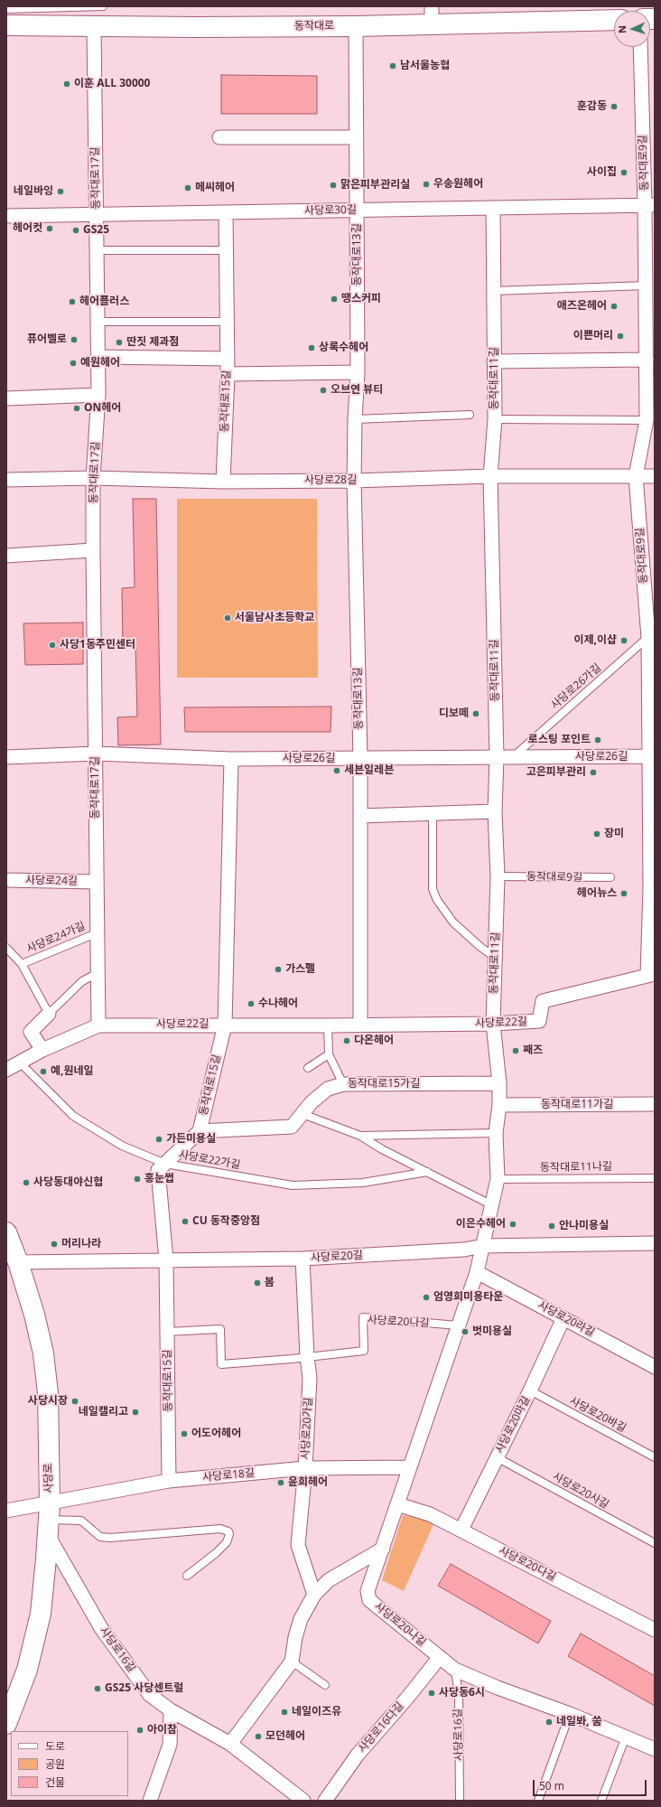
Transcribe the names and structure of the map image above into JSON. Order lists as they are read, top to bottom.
{
  "streets": {
    "main road": ["동작대로", "사당로"],
    "street": [
      "동작대로9길",
      "동작대로17길",
      "사당로30길",
      "동작대로13길",
      "동작대로11길",
      "동작대로15길",
      "사당로28길",
      "사당로26길",
      "사당로24길",
      "사당로22길",
      "동작대로15가길",
      "동작대로11가길",
      "사당로20길",
      "사당로20라길",
      "사당로20나길",
      "사당로20마길",
      "사당로20가길",
      "사당로18길",
      "사당로20다길",
      "사당로16길",
      "사당로16다길"
    ],
    "lane": [
      "사당로26가길",
      "사당로24가길",
      "사당로22가길",
      "동작대로11나길",
      "사당로20바길",
      "사당로20사길"
    ]
  },
  "crossings": [
    ["동작대로", "동작대로17길"],
    ["동작대로", "동작대로13길"],
    ["동작대로9길", "사당로30길"],
    ["동작대로9길", "동작대로11길"],
    ["동작대로9길", "사당로28길"],
    ["동작대로9길", "사당로26가길"],
    ["동작대로9길", "사당로26길"],
    ["동작대로9길", "사당로22길"],
    ["동작대로17길", "사당로30길"],
    ["동작대로17길", "사당로28길"],
    ["동작대로17길", "사당로26길"],
    ["동작대로17길", "사당로24길"],
    ["동작대로17길", "사당로24가길"],
    ["동작대로17길", "사당로22길"],
    ["사당로30길", "동작대로13길"],
    ["사당로30길", "동작대로11길"],
    ["사당로30길", "동작대로15길"],
    ["동작대로13길", "사당로28길"],
    ["동작대로13길", "사당로26길"],
    ["동작대로13길", "사당로22길"],
    ["동작대로11길", "사당로28길"],
    ["동작대로11길", "사당로26길"],
    ["동작대로11길", "사당로22길"],
    ["동작대로11길", "동작대로15가길"],
    ["동작대로11길", "동작대로11가길"],
    ["동작대로11길", "동작대로11나길"],
    ["동작대로11길", "사당로20길"],
    ["동작대로11길", "사당로20나길"],
    ["동작대로15길", "사당로28길"],
    ["동작대로15길", "사당로26길"],
    ["동작대로15길", "사당로22길"],
    ["동작대로15길", "동작대로15가길"],
    ["동작대로15길", "사당로22가길"],
    ["동작대로15길", "사당로20길"],
    ["동작대로15길", "사당로18길"],
    ["사당로26가길", "사당로26길"],
    ["사당로22길", "사당로22가길"],
    ["사당로20길", "사당로20나길"],
    ["사당로20길", "사당로20가길"],
    ["사당로20길", "사당로"],
    ["사당로20라길", "사당로20나길"],
    ["사당로20라길", "사당로20마길"],
    ["사당로20나길", "사당로20가길"],
    ["사당로20나길", "사당로18길"],
    ["사당로20나길", "사당로20다길"],
    ["사당로20나길", "사당로16길"],
    ["사당로20나길", "사당로16다길"],
    ["사당로20바길", "사당로20마길"],
    ["사당로20마길", "사당로20사길"],
    ["사당로20마길", "사당로20다길"],
    ["사당로20가길", "사당로18길"],
    ["사당로18길", "사당로"],
    ["사당로18길", "사당로16길"],
    ["사당로", "사당로16길"]
  ],
  "places": [
    "남서울농협",
    "이훈 ALL 30000",
    "훈감동",
    "사이집",
    "우송원헤어",
    "맑은피부관리실",
    "메씨헤어",
    "네일바잉",
    "헤어컷",
    "GS25",
    "땡스커피",
    "헤어플러스",
    "애즈온헤어",
    "이쁜머리",
    "퓨어벨로",
    "딴짓 제과점",
    "상록수헤어",
    "예원헤어",
    "오브연 뷰티",
    "ON헤어",
    "서울남사초등학교",
    "이제,이샵",
    "사당1동주민센터",
    "디보떼",
    "로스팅 포인트",
    "세븐일레븐",
    "고은피부관리",
    "장미",
    "헤어뉴스",
    "가스펠",
    "수나헤어",
    "다온헤어",
    "째즈",
    "예,원네일",
    "가든미용실",
    "홍눈썹",
    "사당동대야신협",
    "CU 동작중앙점",
    "이은수헤어",
    "안나미용실",
    "머리나라",
    "봄",
    "엄영희미용타운",
    "벗미용실",
    "사당시장",
    "네일캘리고",
    "어도어헤어",
    "윤희헤어",
    "GS25 사당센트럴",
    "사당동6시",
    "네일이즈유",
    "네일봐, 쑴",
    "아이참",
    "모던헤어"
  ],
  "legend": ["도로", "공원", "건물"],
  "scale_bar": "50 m",
  "north": "left"
}
